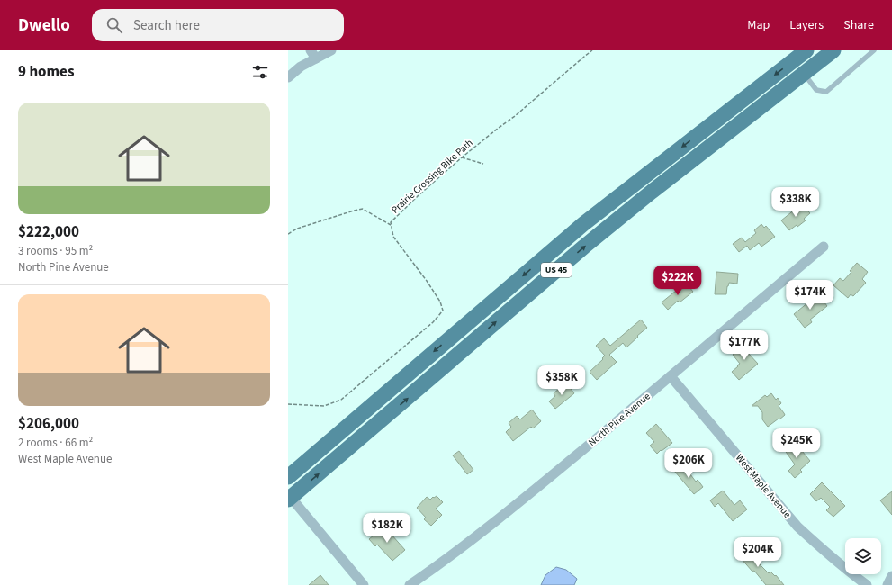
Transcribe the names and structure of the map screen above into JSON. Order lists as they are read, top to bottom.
{
  "streets": {
    "main road": ["US 45"],
    "street": ["North Pine Avenue", "West Maple Avenue"],
    "path": ["Prairie Crossing Bike Path"]
  },
  "crossings": [
    ["North Pine Avenue", "West Maple Avenue"]
  ],
  "page": {
    "header": "Dwello",
    "search": "Search here",
    "nav": ["Map", "Layers", "Share"],
    "heading": "9 homes",
    "list": [
      {
        "name": "$222,000",
        "note": "3 rooms · 95 m² · North Pine Avenue"
      },
      {
        "name": "$206,000",
        "note": "2 rooms · 66 m² · West Maple Avenue"
      }
    ],
    "price": [
      "$338K",
      "$222K",
      "$174K",
      "$177K",
      "$358K",
      "$245K",
      "$206K",
      "$182K",
      "$204K"
    ]
  }
}
